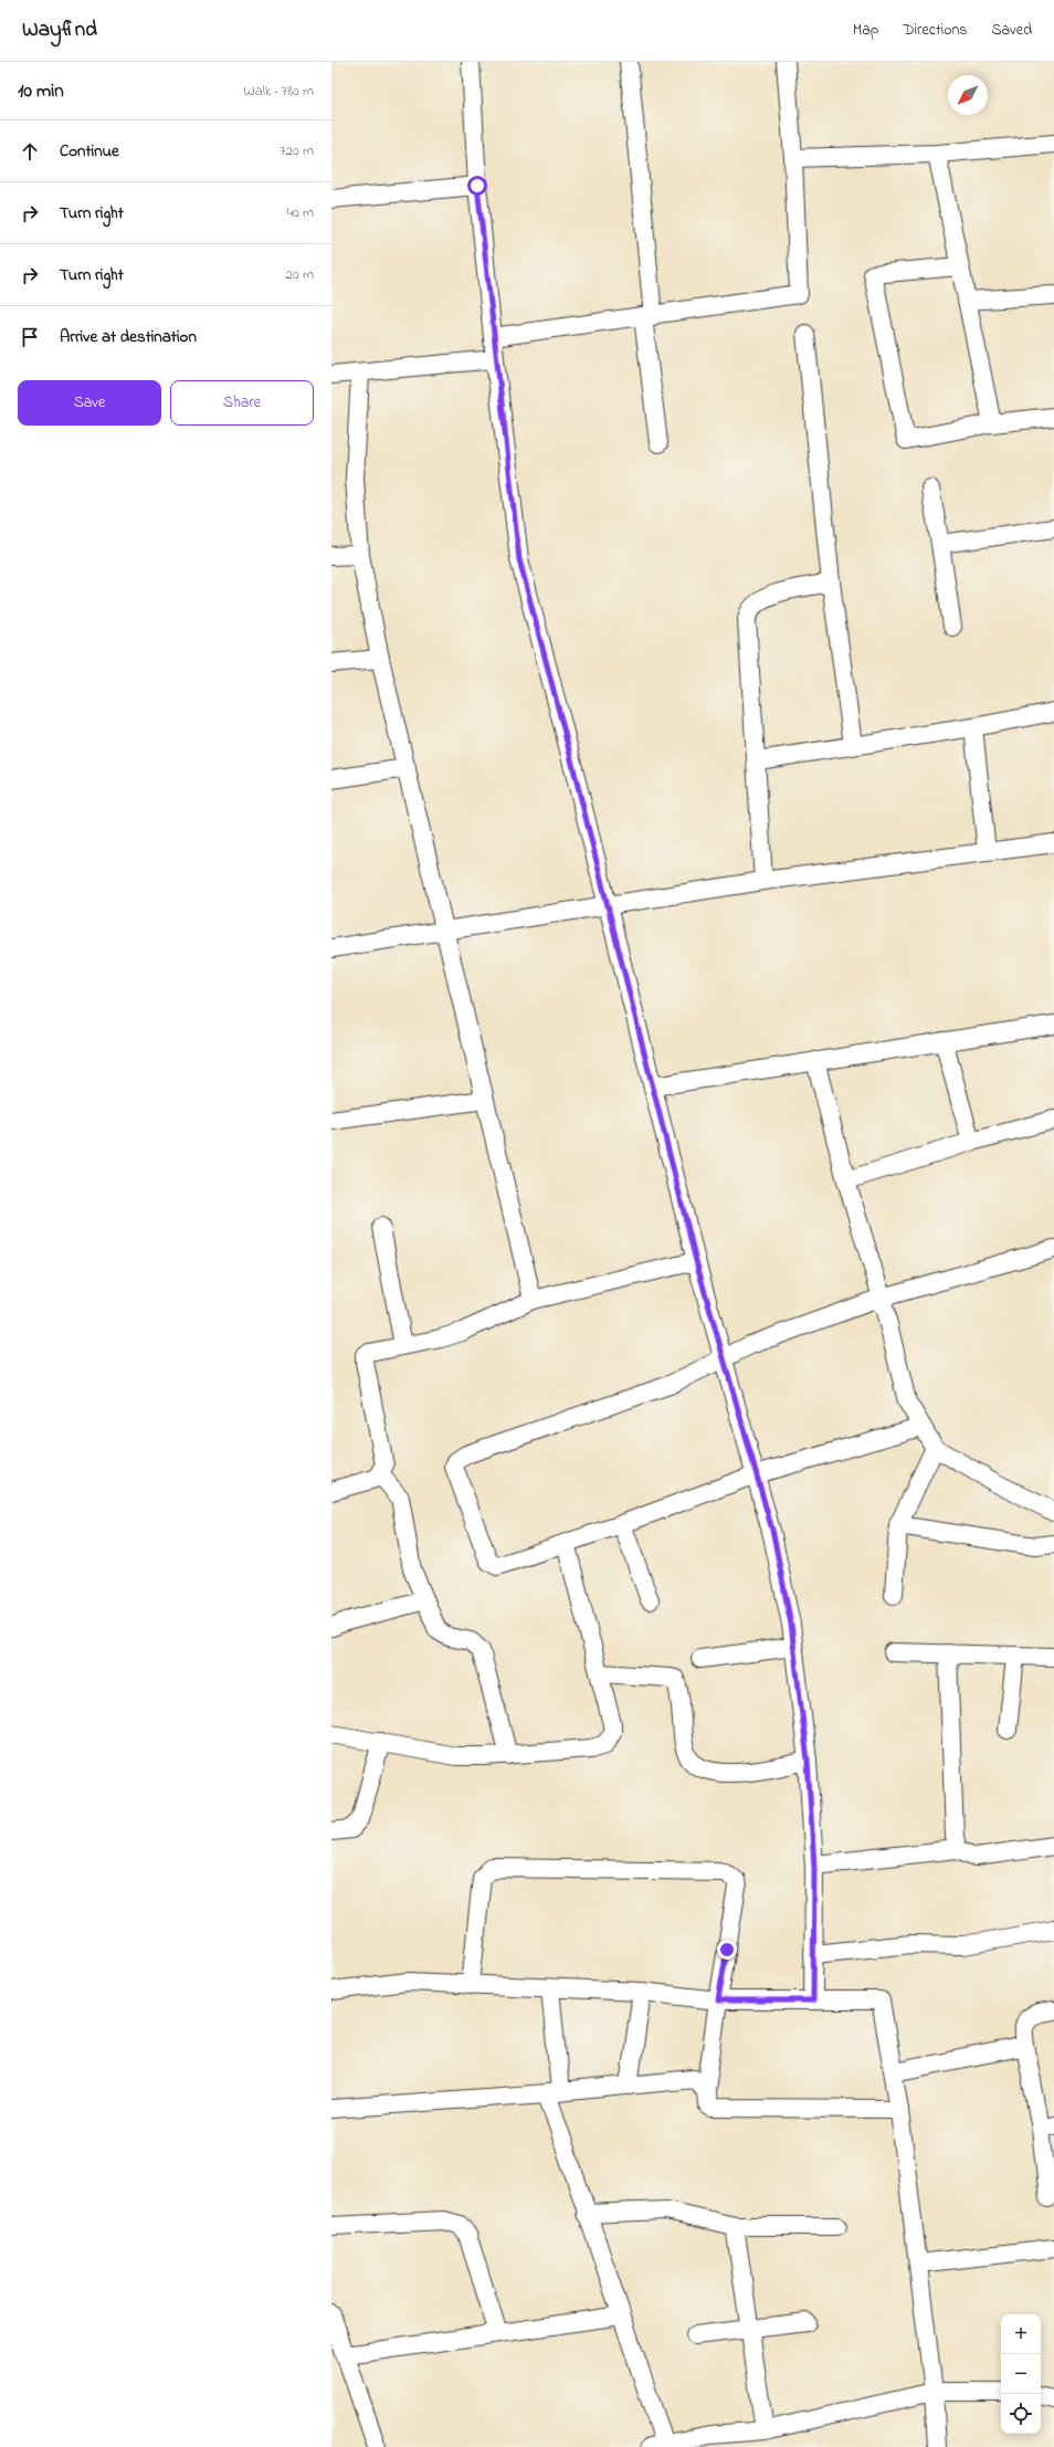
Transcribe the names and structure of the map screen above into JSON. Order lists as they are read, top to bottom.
{
  "north": "bottom left",
  "page": {
    "header": "Wayfind",
    "nav": ["Map", "Directions", "Saved"],
    "heading": ["10 min", "Walk · 780 m"],
    "list": [
      ["Continue", "720 m"],
      ["Turn right", "40 m"],
      ["Turn right", "20 m"],
      "Arrive at destination"
    ],
    "buttons": ["Save", "Share"],
    "map_buttons": ["+", "−"]
  }
}
